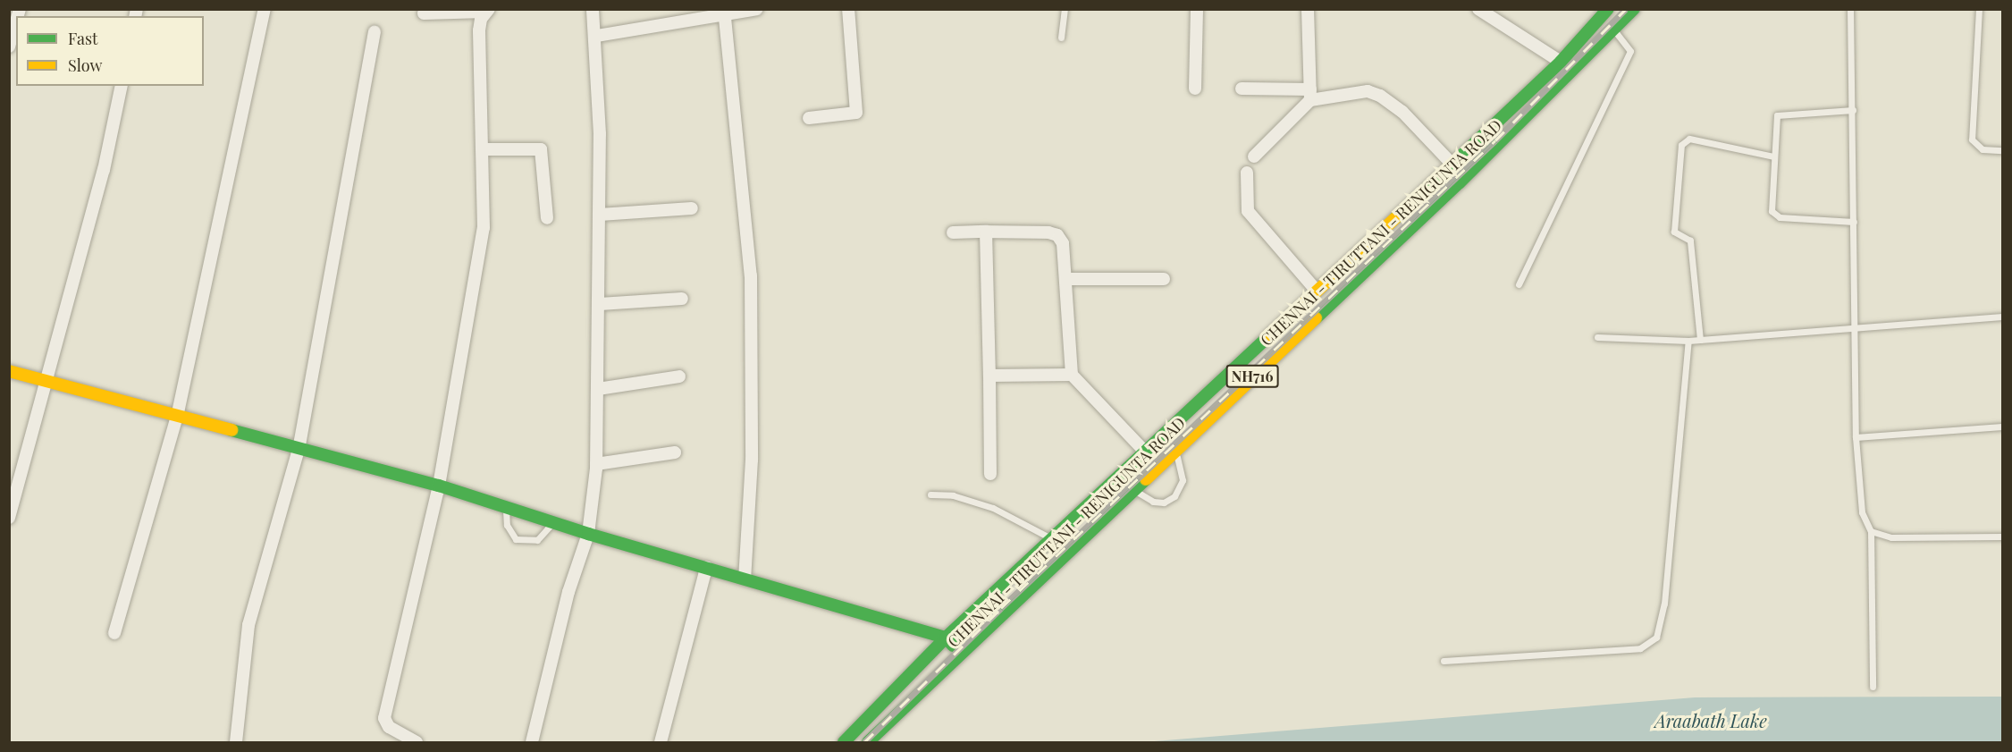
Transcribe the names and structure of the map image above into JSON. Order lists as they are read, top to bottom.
{
  "streets": {
    "main road": ["CHENNAI - TIRUTTANI - RENIGUNTA ROAD", "NH716"]
  },
  "water": ["Araabath Lake"],
  "legend": ["Fast", "Slow"]
}
